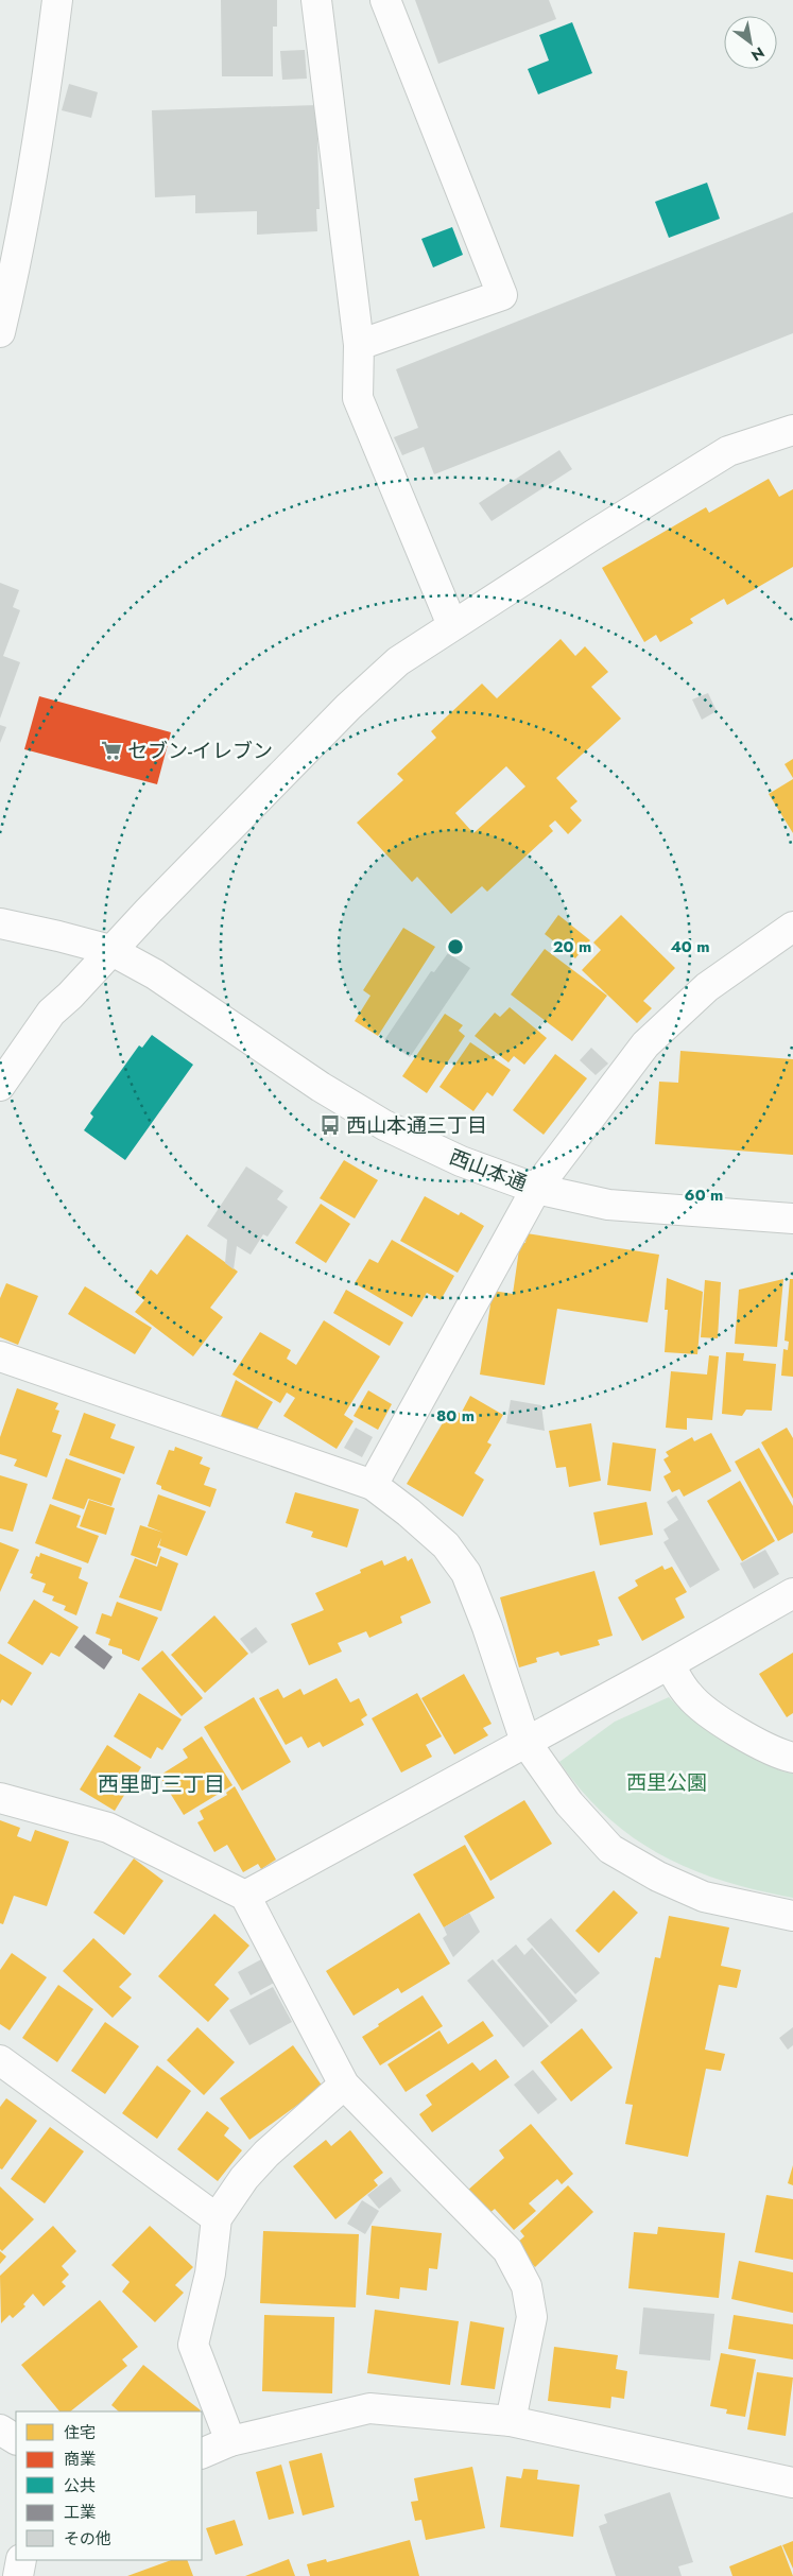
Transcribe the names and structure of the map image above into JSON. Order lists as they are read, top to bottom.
{
  "streets": {
    "street": ["西山本通"]
  },
  "districts": ["西里町三丁目"],
  "parks": ["西里公園"],
  "places": {
    "supermarket": ["セブン-イレブン"],
    "bus stop": ["西山本通三丁目"]
  },
  "legend": [
    "住宅",
    "商業",
    "公共",
    "工業",
    "その他"
  ],
  "north": "bottom right",
  "rings": [
    "20 m",
    "40 m",
    "60 m",
    "80 m"
  ]
}
